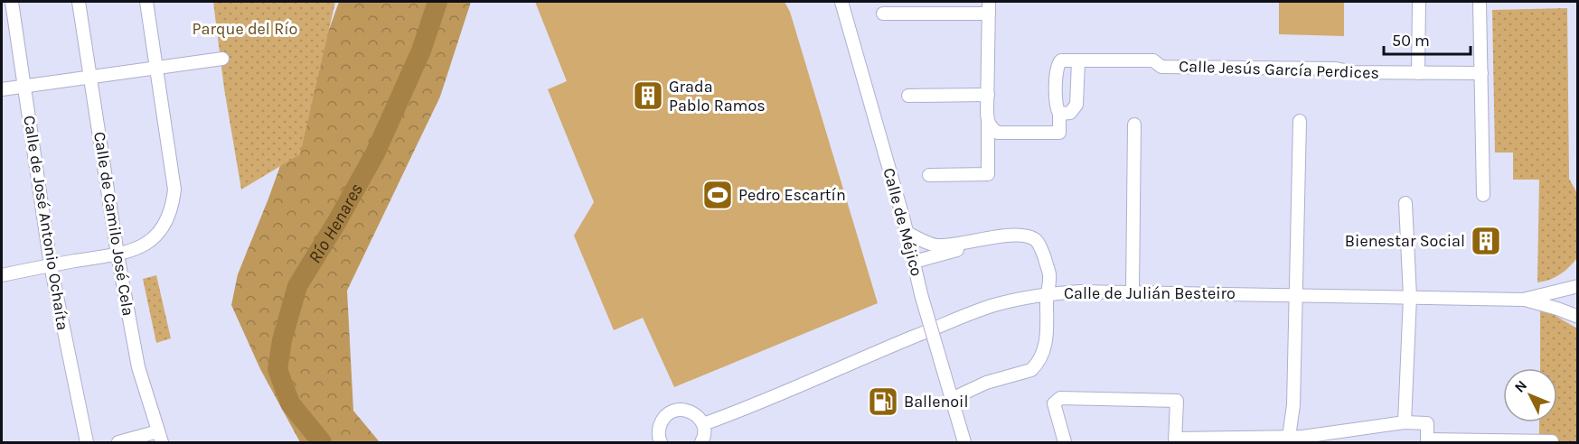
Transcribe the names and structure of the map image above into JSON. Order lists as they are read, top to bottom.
{
  "streets": {
    "street": [
      "Calle Jesús García Perdices",
      "Calle de Méjico",
      "Calle de José Antonio Ochaíta",
      "Calle de Camilo José Cela",
      "Calle de Julián Besteiro"
    ]
  },
  "water": ["Río Henares"],
  "parks": ["Parque del Río"],
  "places": {
    "building": ["Grada Pablo Ramos", "Bienestar Social"],
    "sports": ["Pedro Escartín"],
    "fuel station": ["Ballenoil"]
  },
  "scale_bar": "50 m",
  "north": "top left"
}
